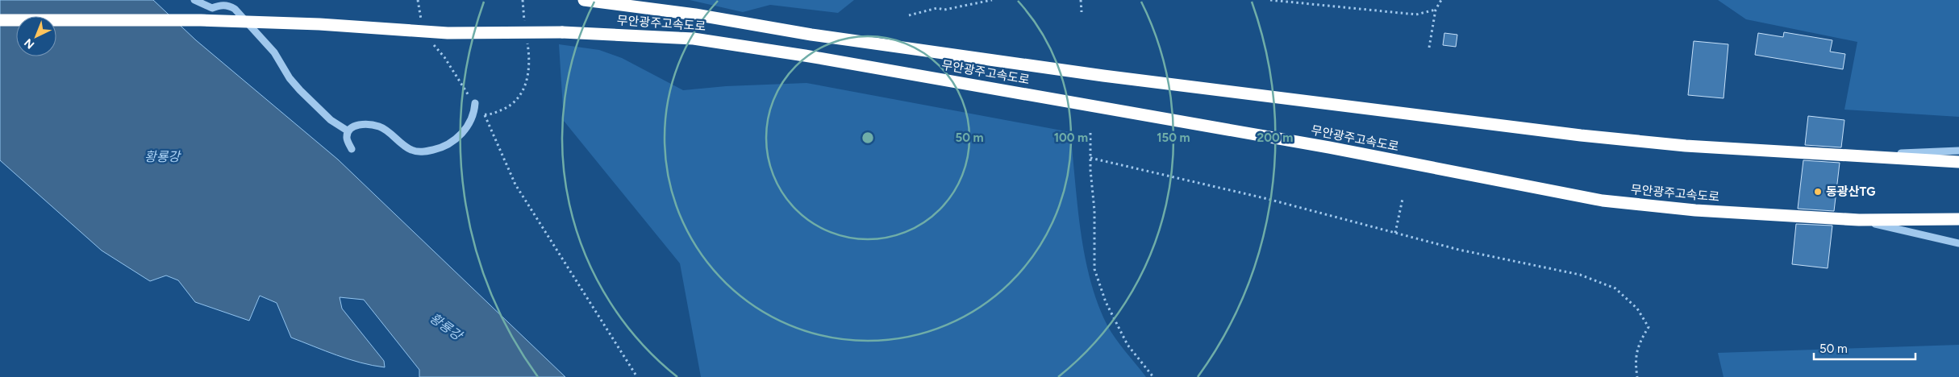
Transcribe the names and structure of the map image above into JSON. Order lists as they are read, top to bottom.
{
  "streets": {
    "highway": ["무안광주고속도로"]
  },
  "water": ["황룡강"],
  "places": ["동광산TG"],
  "scale_bar": "50 m",
  "north": "bottom left",
  "rings": [
    "50 m",
    "100 m",
    "150 m",
    "200 m"
  ]
}
